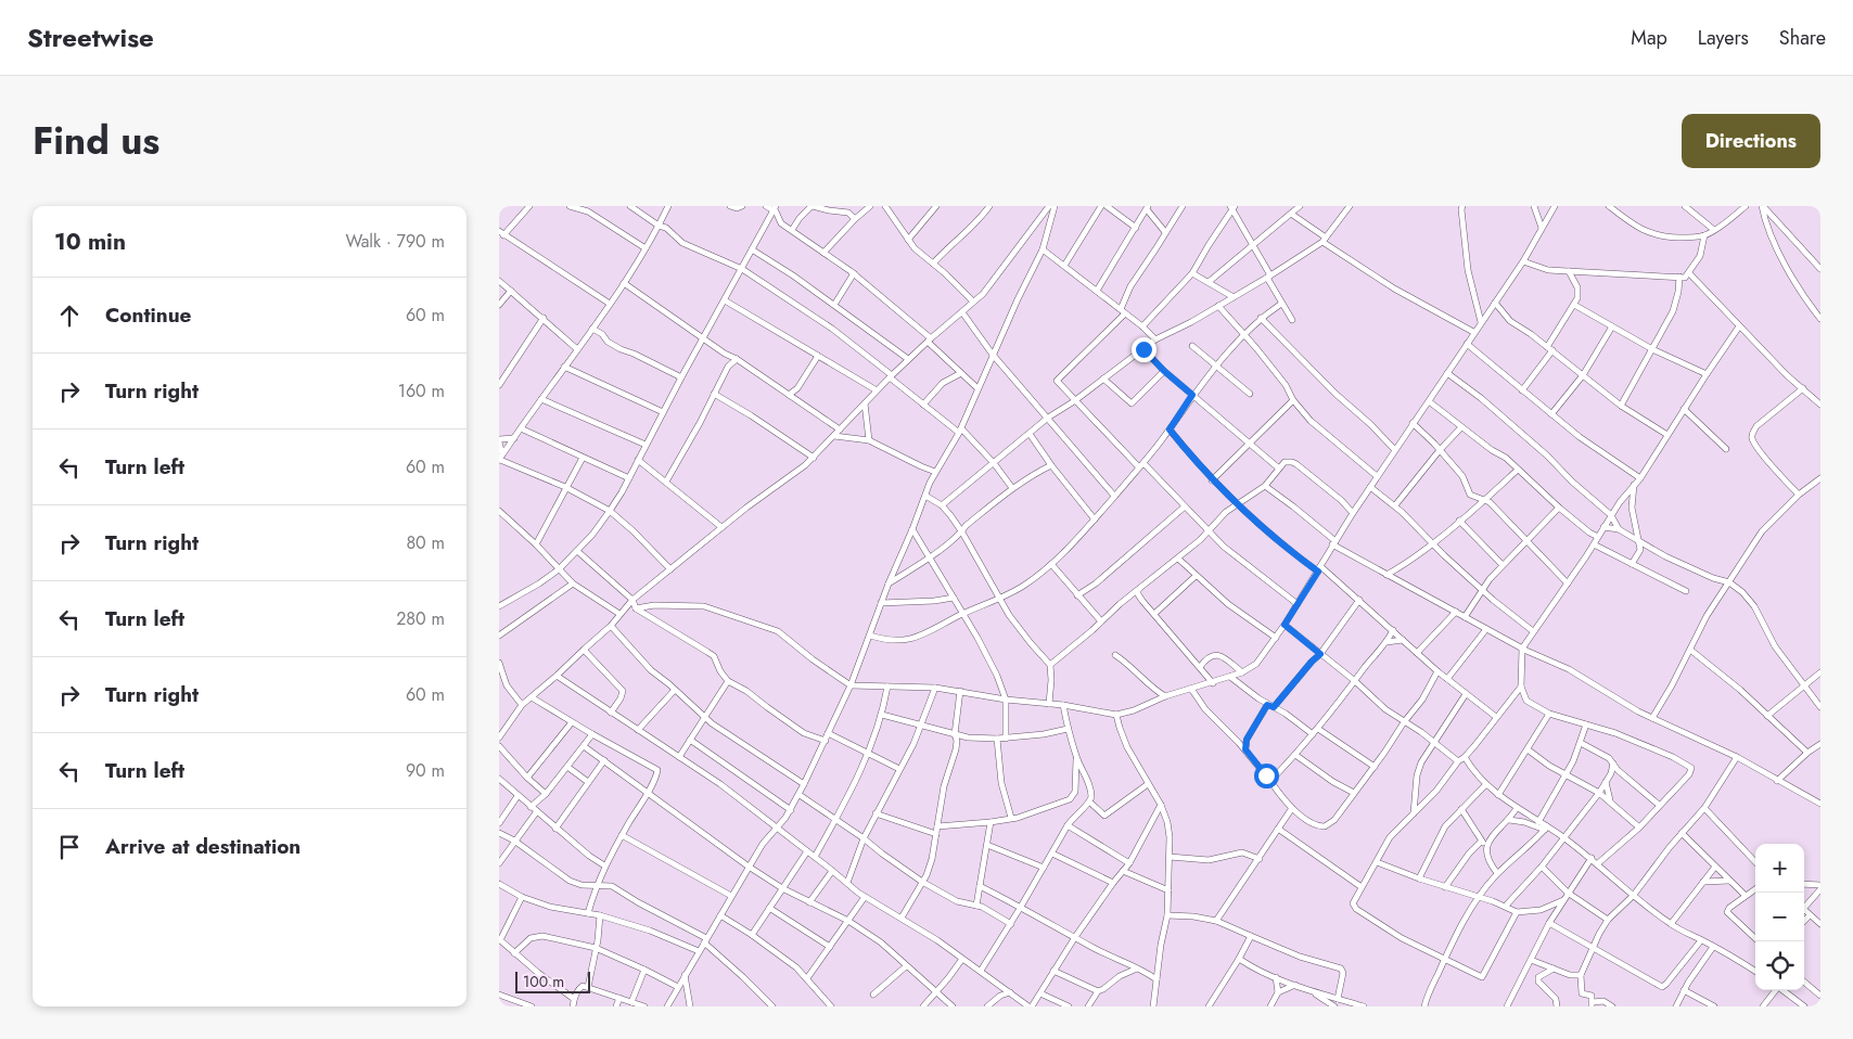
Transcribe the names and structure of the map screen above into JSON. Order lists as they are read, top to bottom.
{
  "scale_bar": "100 m",
  "page": {
    "header": "Streetwise",
    "nav": ["Map", "Layers", "Share"],
    "title": "Find us",
    "buttons": "Directions",
    "heading": ["10 min", "Walk · 790 m"],
    "list": [
      ["Continue", "60 m"],
      ["Turn right", "160 m"],
      ["Turn left", "60 m"],
      ["Turn right", "80 m"],
      ["Turn left", "280 m"],
      ["Turn right", "60 m"],
      ["Turn left", "90 m"],
      "Arrive at destination"
    ],
    "map_buttons": ["+", "−"],
    "scale": "100 m"
  }
}
